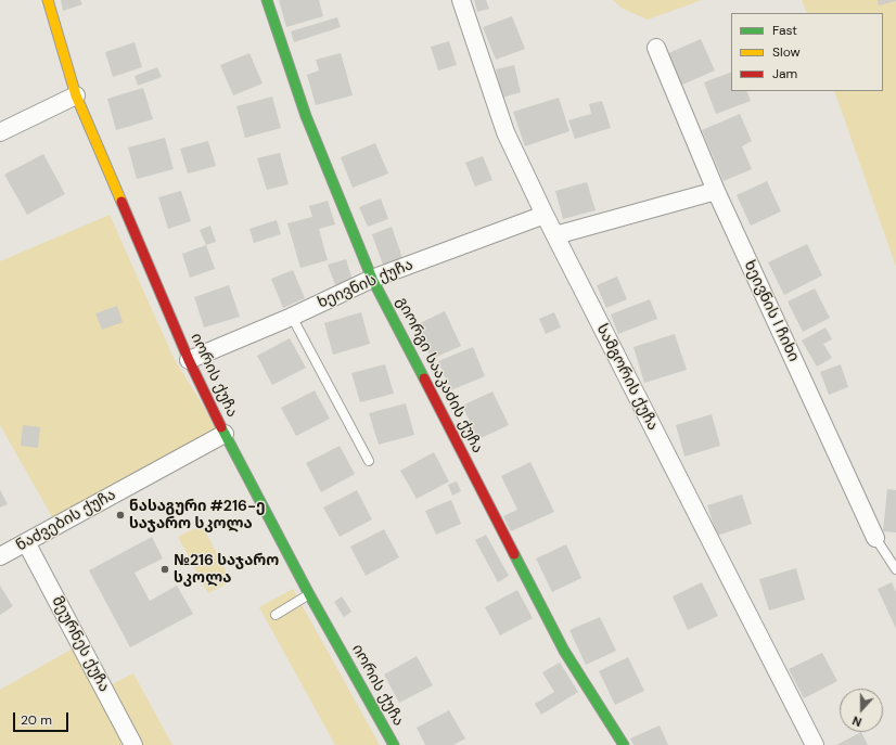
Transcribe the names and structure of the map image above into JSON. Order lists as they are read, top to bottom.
{
  "streets": {
    "street": [
      "ხეივნის ქუჩა",
      "ხეივნის I ჩიხი",
      "იორის ქუჩა",
      "გიორგი სააკაძის ქუჩა",
      "სამგორის ქუჩა",
      "ნაძვების ქუჩა",
      "მეურნეს ქუჩა"
    ]
  },
  "crossings": [
    ["ხეივნის ქუჩა", "იორის ქუჩა"],
    ["ხეივნის ქუჩა", "გიორგი სააკაძის ქუჩა"],
    ["ხეივნის ქუჩა", "სამგორის ქუჩა"],
    ["იორის ქუჩა", "ნაძვების ქუჩა"],
    ["ნაძვების ქუჩა", "მეურნეს ქუჩა"]
  ],
  "places": ["ნასაგური #216-ე საჯარო სკოლა", "№216 საჯარო სკოლა"],
  "legend": ["Fast", "Slow", "Jam"],
  "scale_bar": "20 m",
  "north": "bottom"
}
